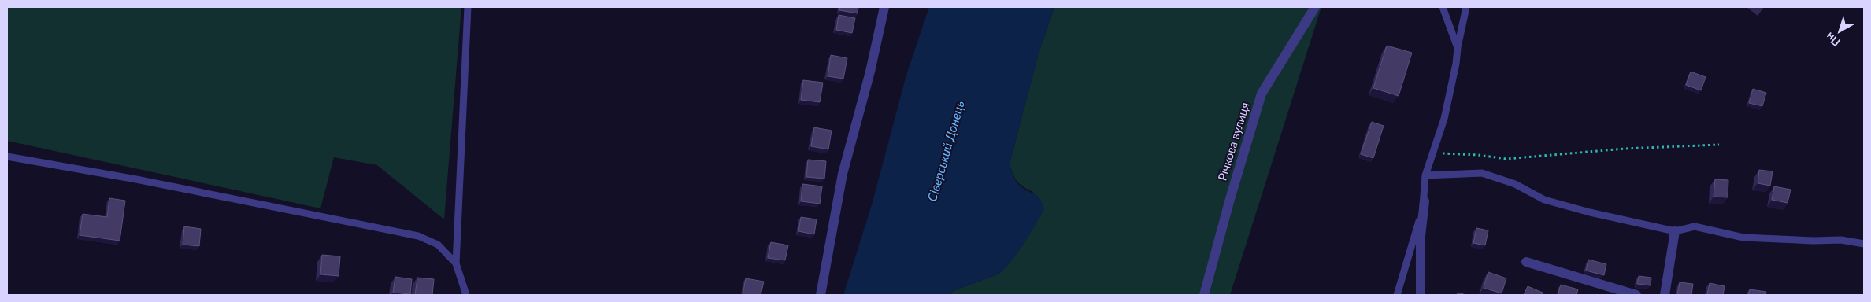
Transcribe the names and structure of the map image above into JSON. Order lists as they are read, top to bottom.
{
  "streets": {
    "street": ["Річкова вулиця"]
  },
  "water": ["Сіверський Донець"],
  "north": "bottom left"
}
